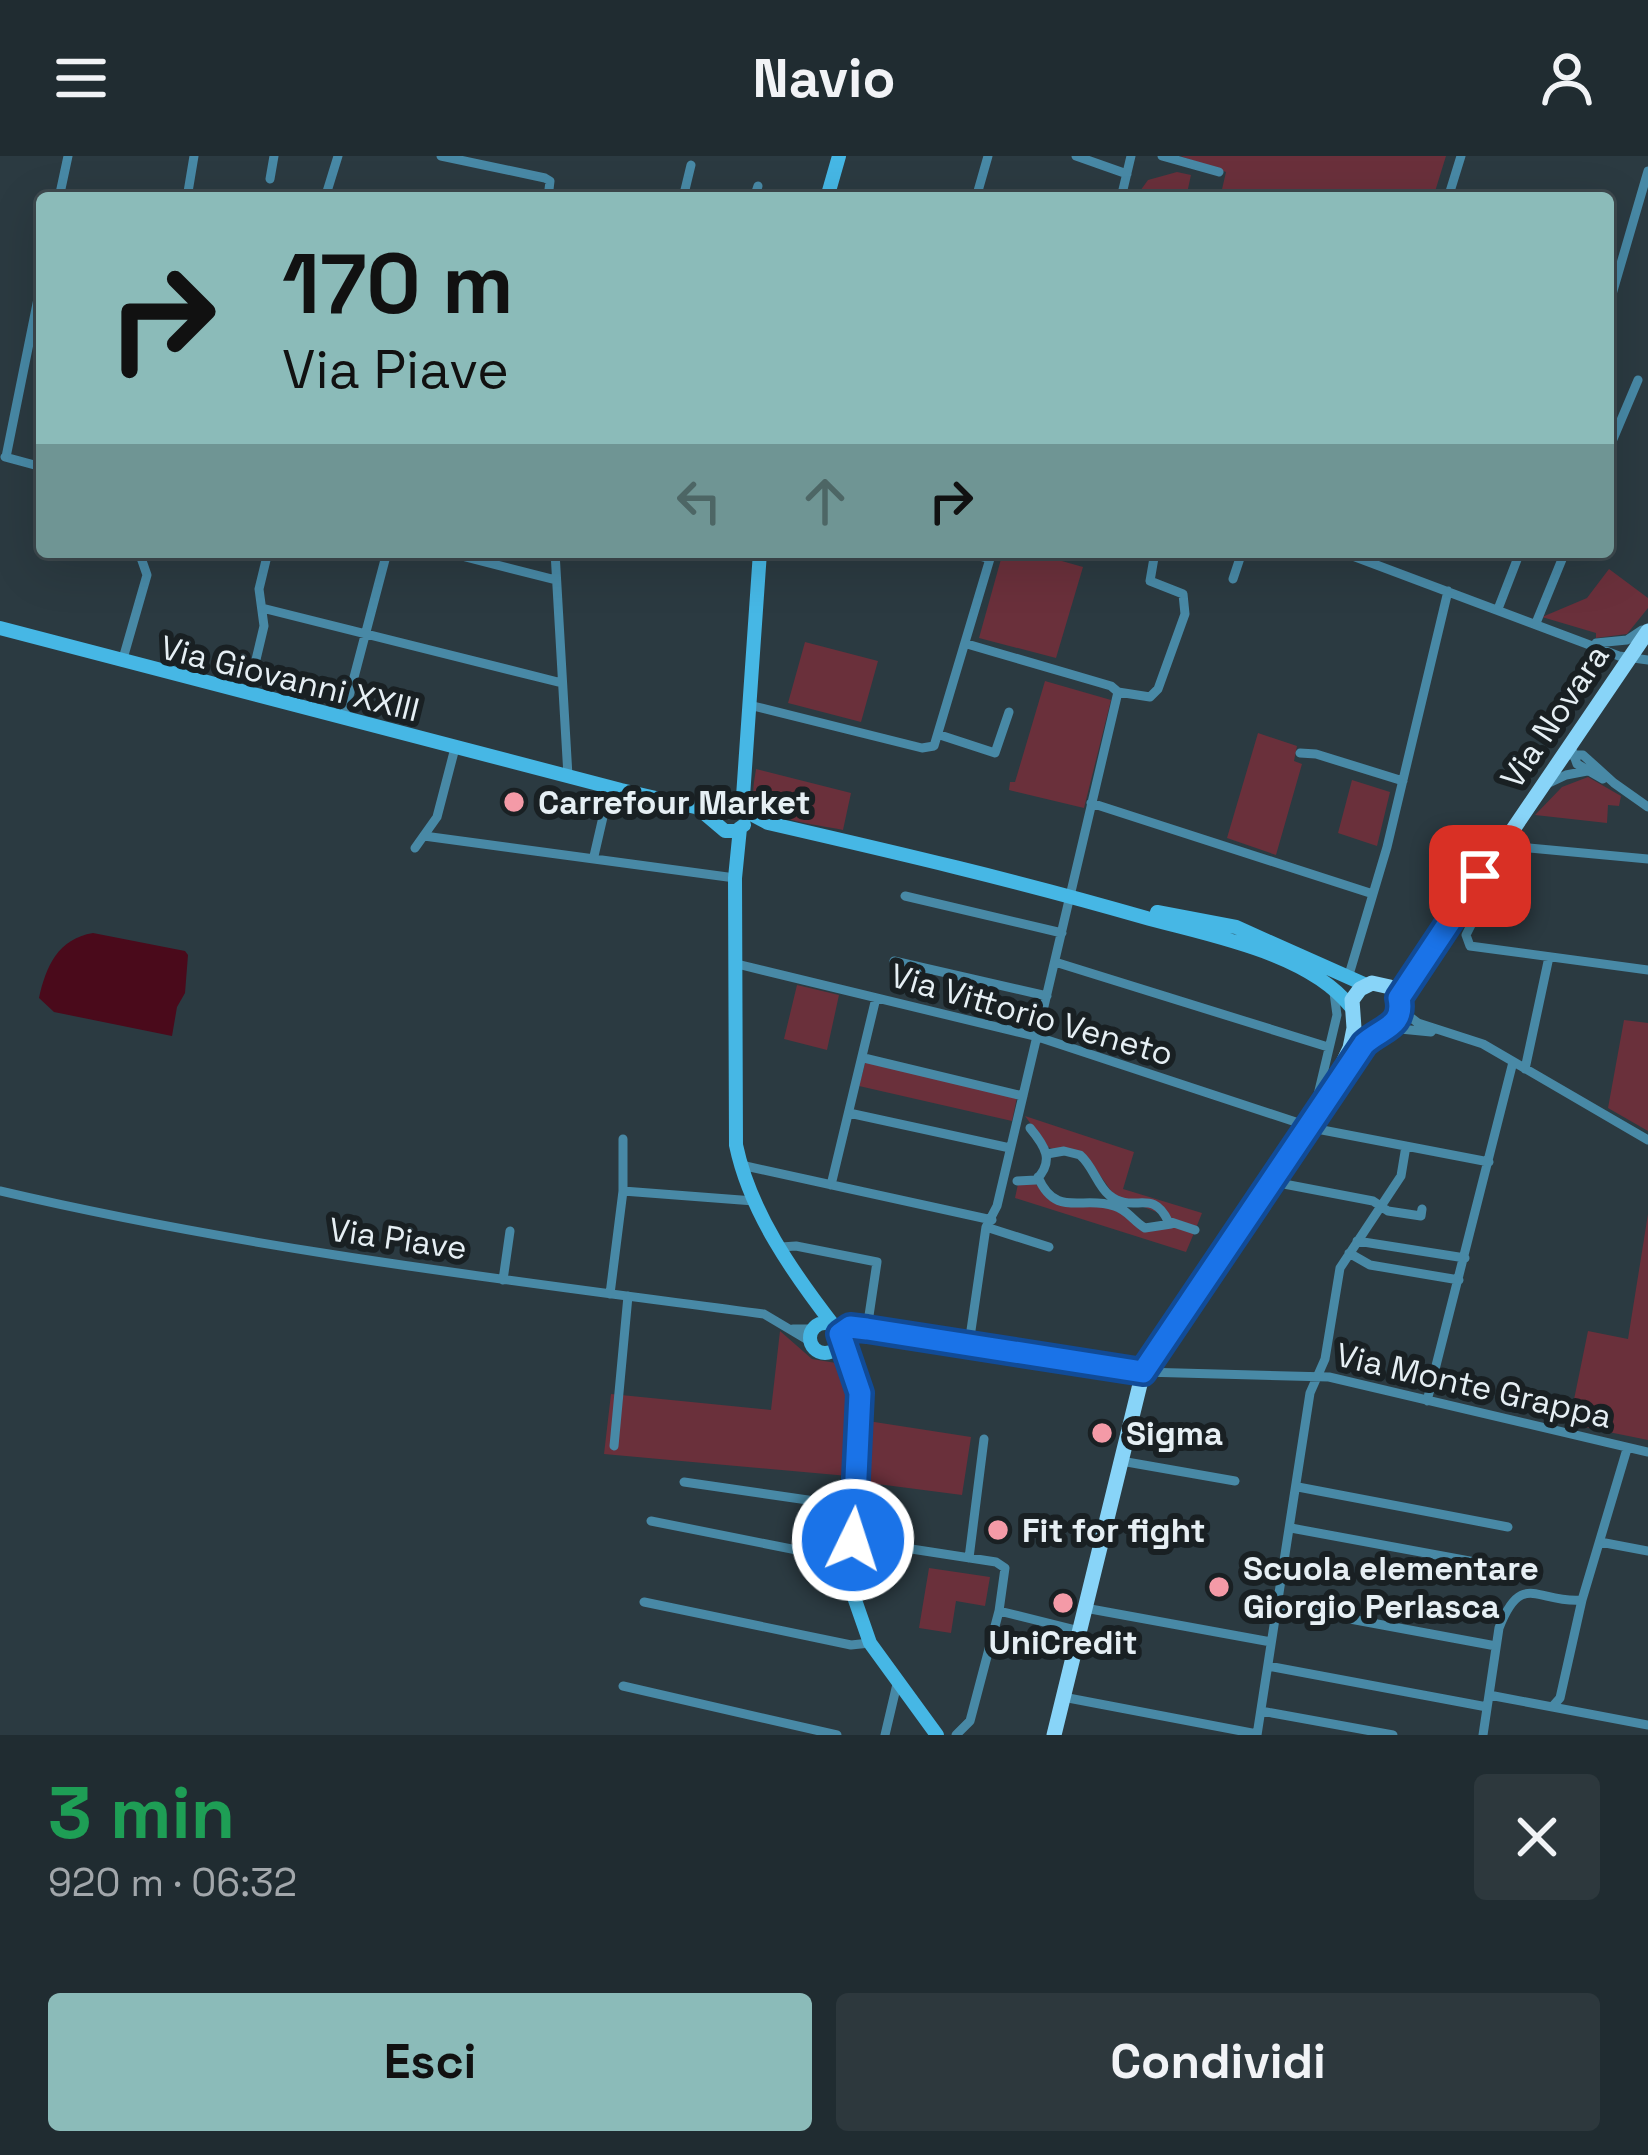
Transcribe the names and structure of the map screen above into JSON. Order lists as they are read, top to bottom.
{
  "streets": {
    "main road": ["Via Novara"],
    "street": [
      "Via Giovanni XXIII",
      "Via Vittorio Veneto",
      "Via Piave",
      "Via Monte Grappa"
    ]
  },
  "places": [
    "Carrefour Market",
    "Sigma",
    "Fit for fight",
    "Scuola elementare Giorgio Perlasca",
    "UniCredit"
  ],
  "page": {
    "header": "Navio",
    "turn": ["170 m", "Via Piave"],
    "heading": ["3 min", "920 m · 06:32"],
    "buttons": ["Esci", "Condividi"]
  }
}
